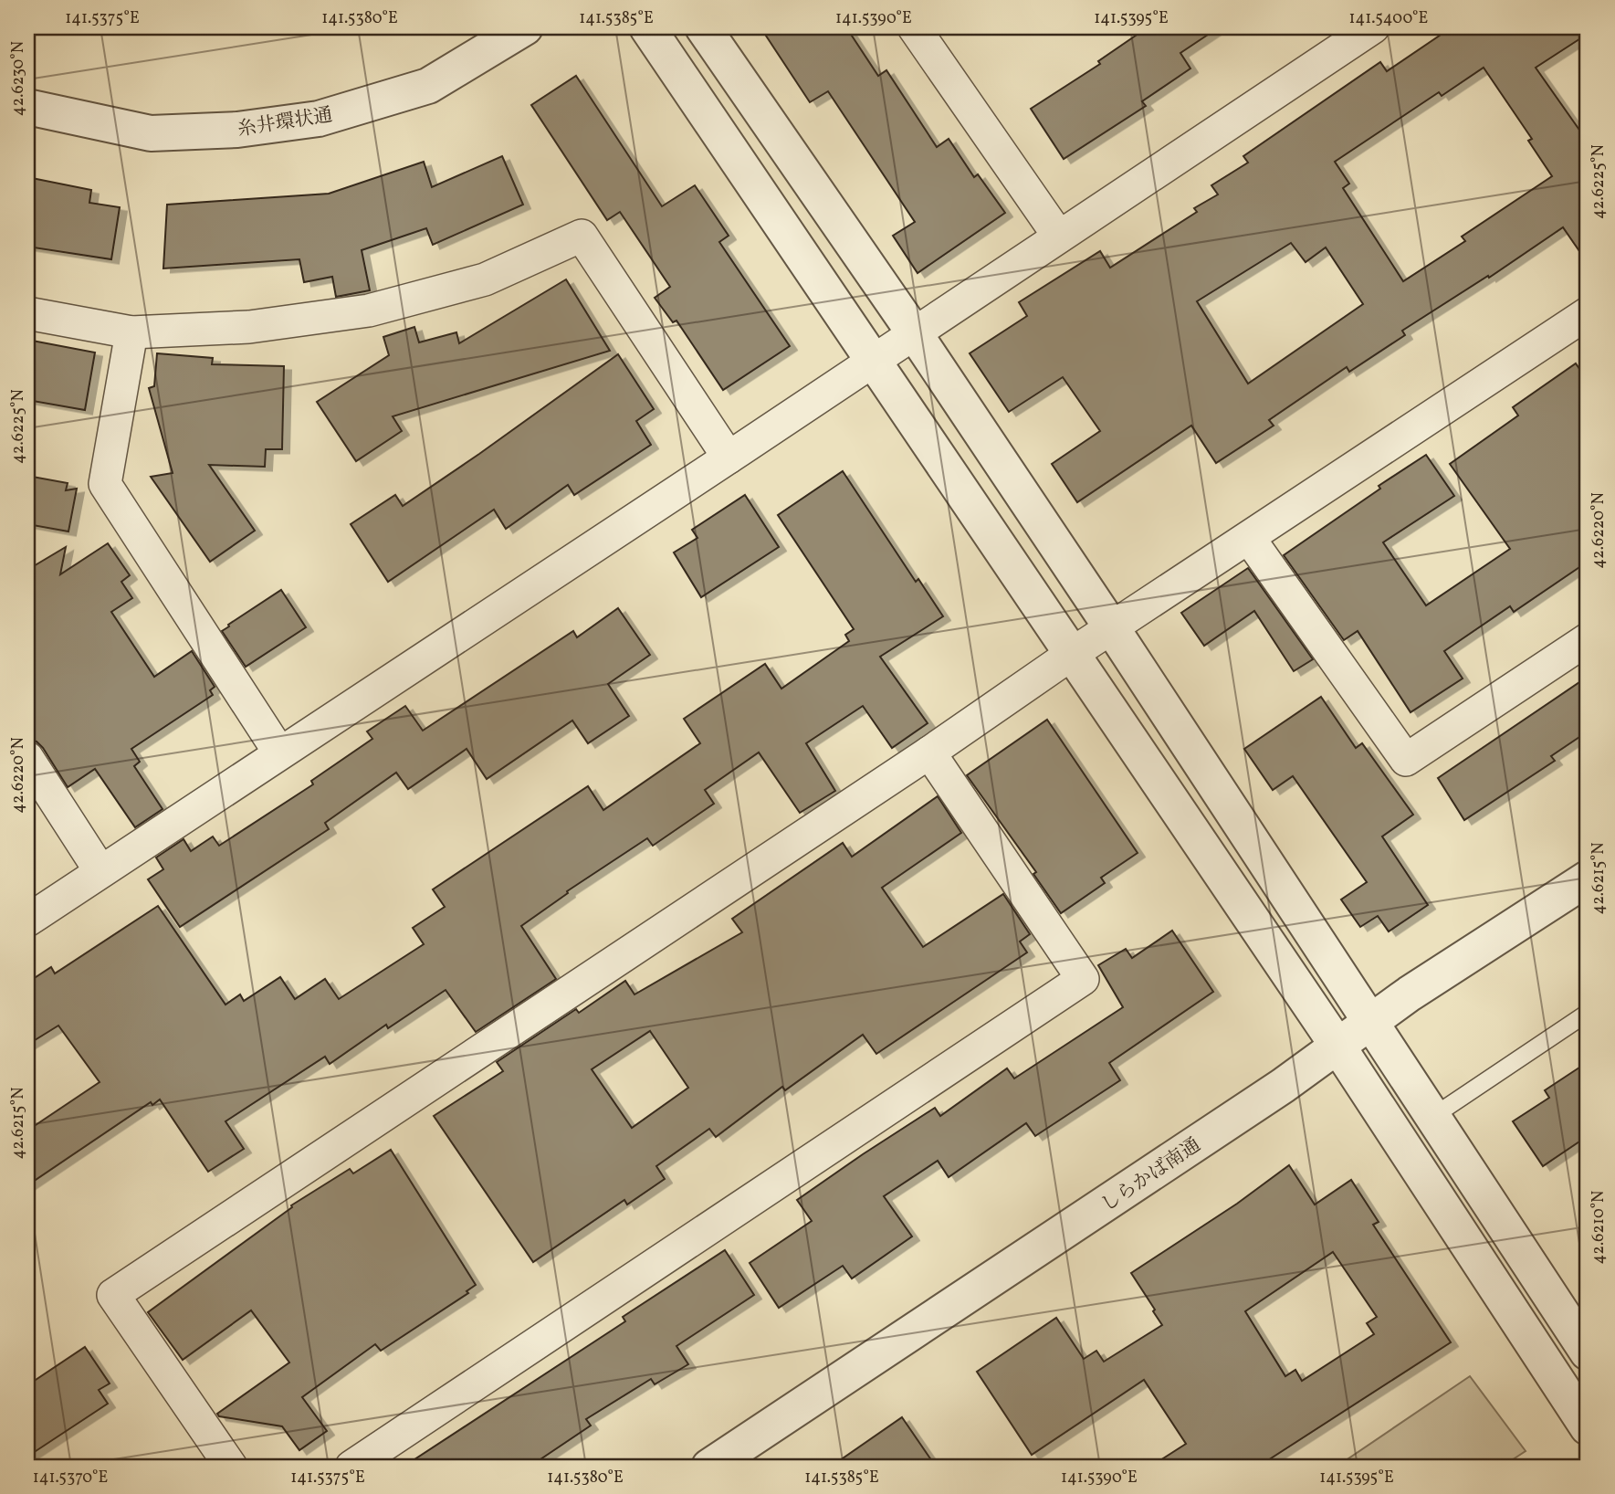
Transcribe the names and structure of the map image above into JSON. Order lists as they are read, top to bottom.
{
  "streets": {
    "street": ["糸井環状通", "しらかば南通"]
  },
  "coordinates": [
    "141.5375°E",
    "141.5380°E",
    "141.5385°E",
    "141.5390°E",
    "141.5395°E",
    "141.5400°E",
    "42.6230°N",
    "42.6225°N",
    "42.6220°N",
    "42.6215°N",
    "42.6210°N",
    "141.5370°E"
  ]
}
